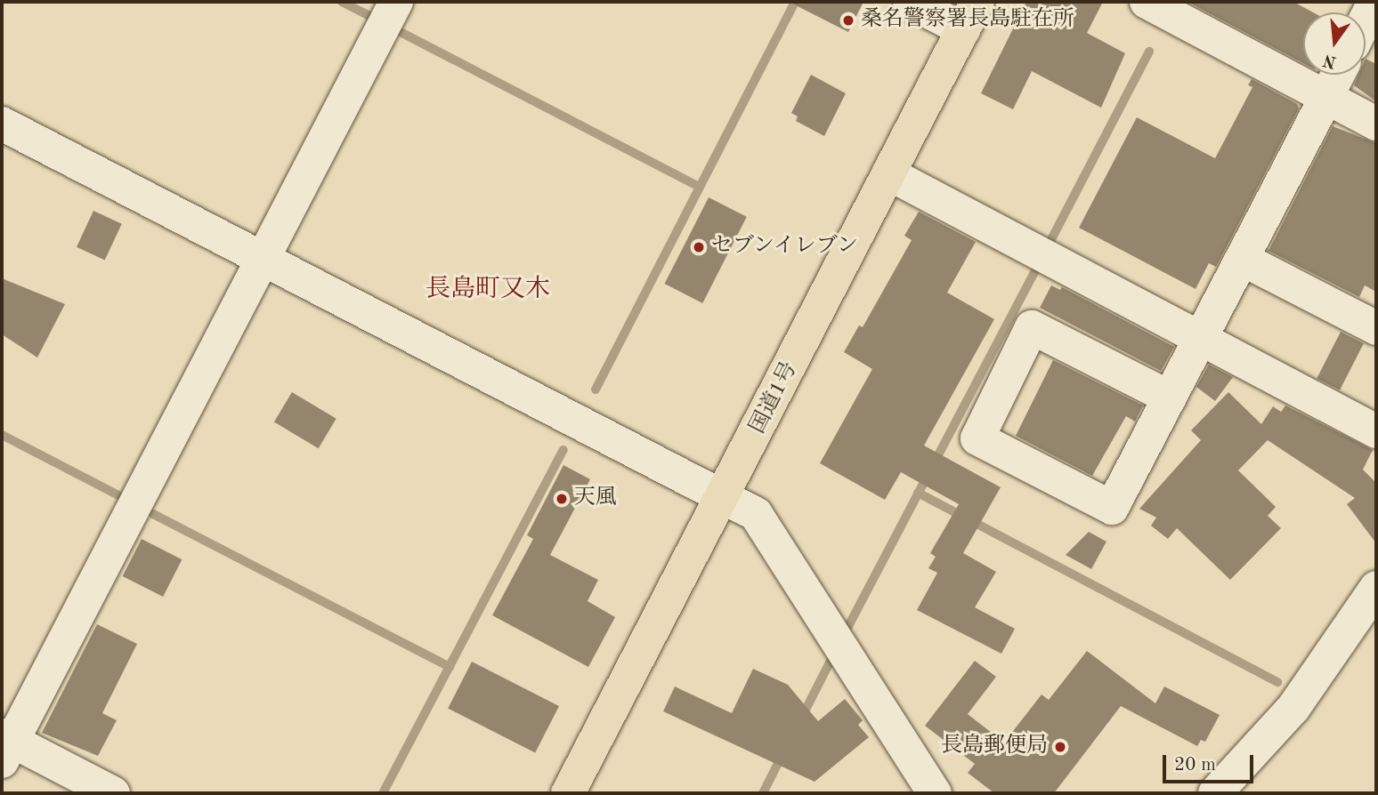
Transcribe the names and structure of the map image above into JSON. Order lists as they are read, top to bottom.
{
  "streets": {
    "highway": ["国道1号"]
  },
  "districts": ["長島町又木"],
  "places": [
    "桑名警察署長島駐在所",
    "セブンイレブン",
    "天風",
    "長島郵便局"
  ],
  "scale_bar": "20 m",
  "north": "bottom"
}
